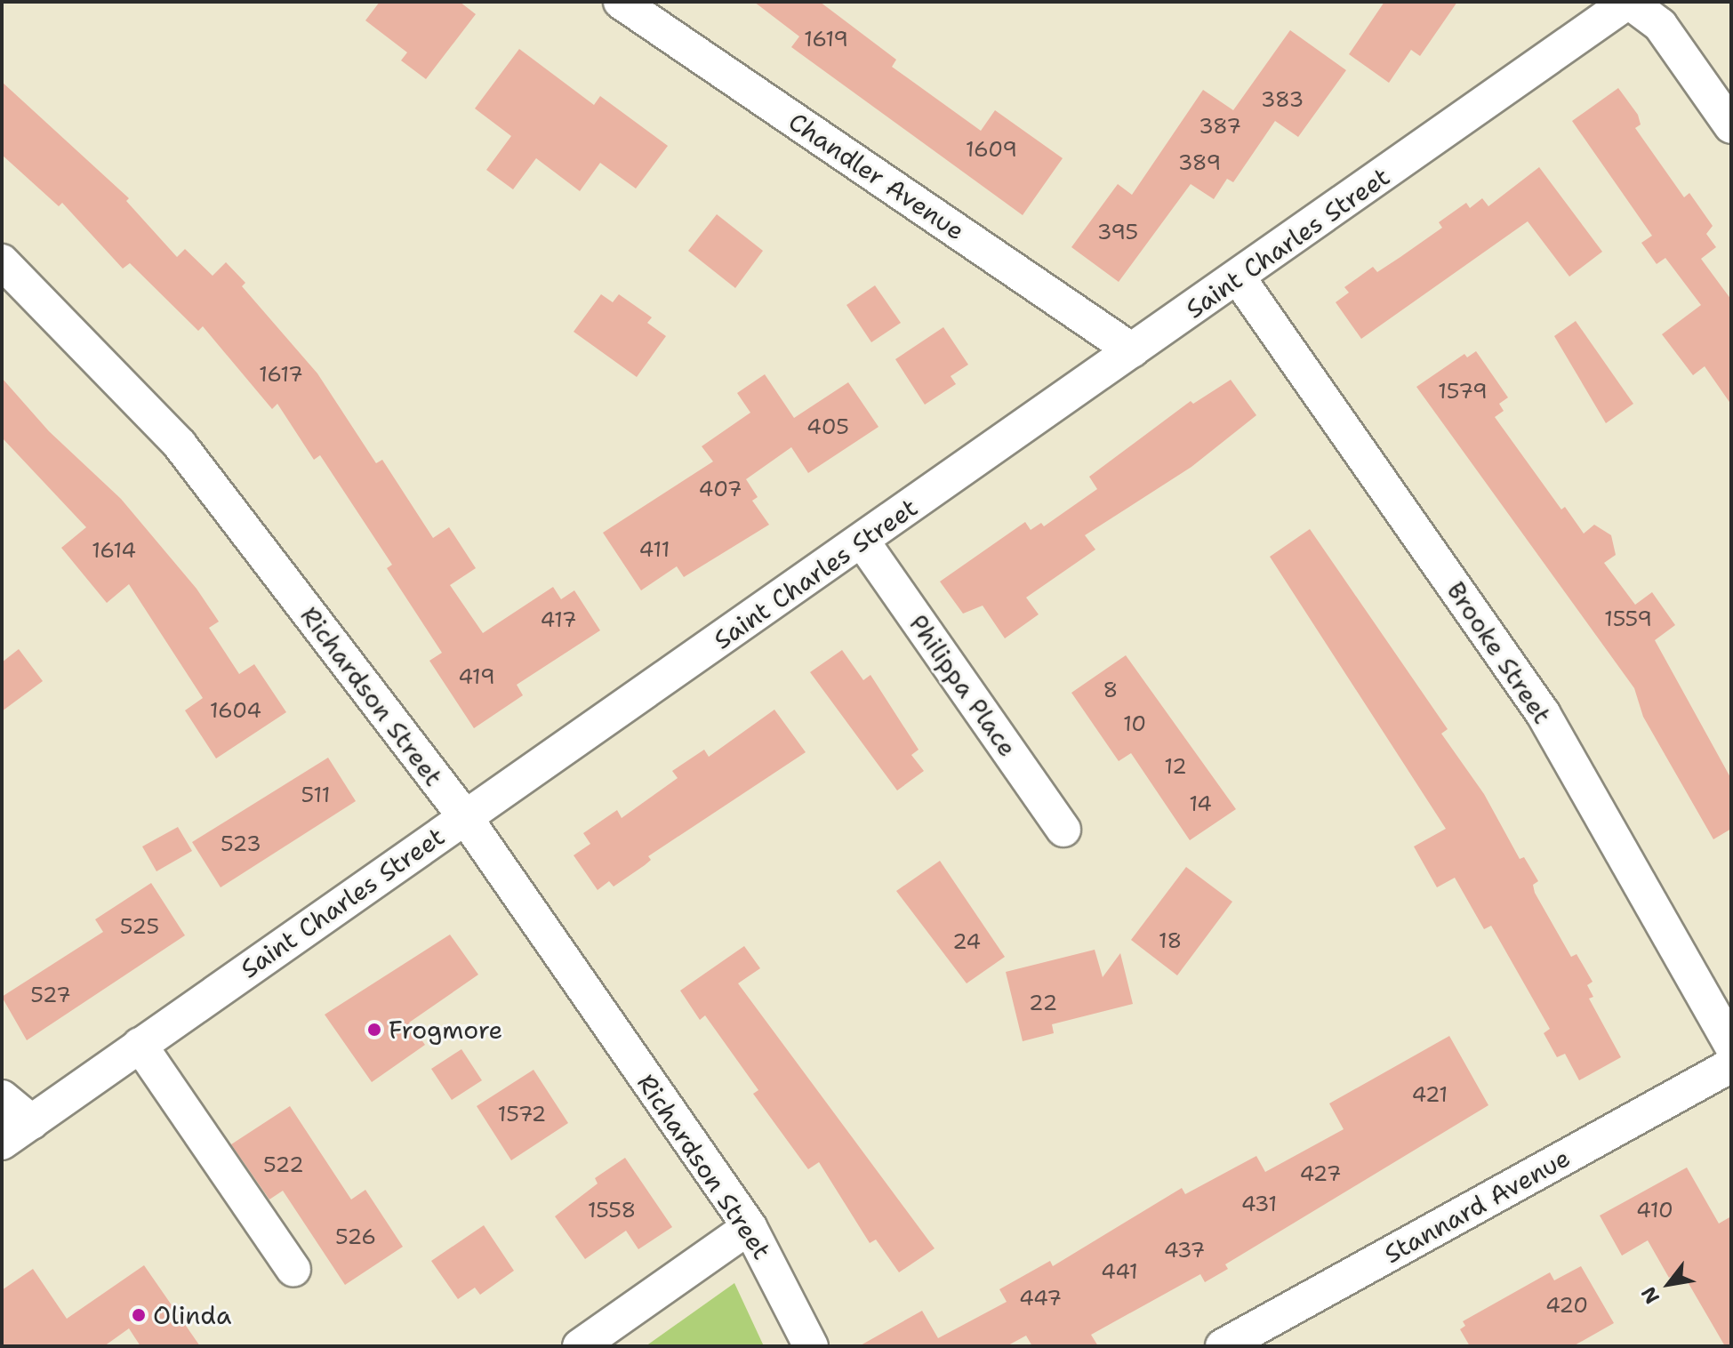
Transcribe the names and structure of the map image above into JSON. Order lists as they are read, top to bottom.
{
  "streets": {
    "street": [
      "Chandler Avenue",
      "Saint Charles Street",
      "Brooke Street",
      "Philippa Place",
      "Richardson Street",
      "Stannard Avenue"
    ]
  },
  "crossings": [
    ["Chandler Avenue", "Saint Charles Street"],
    ["Saint Charles Street", "Brooke Street"],
    ["Saint Charles Street", "Philippa Place"],
    ["Saint Charles Street", "Richardson Street"]
  ],
  "places": ["Frogmore", "Olinda"],
  "house_numbers": [
    "1619",
    "383",
    "387",
    "1609",
    "389",
    "395",
    "1617",
    "1579",
    "405",
    "407",
    "411",
    "1614",
    "1559",
    "417",
    "419",
    "8",
    "1604",
    "10",
    "12",
    "511",
    "14",
    "523",
    "525",
    "18",
    "24",
    "527",
    "22",
    "421",
    "1572",
    "522",
    "427",
    "431",
    "1558",
    "410",
    "526",
    "437",
    "441",
    "447",
    "420"
  ],
  "north": "bottom left"
}
